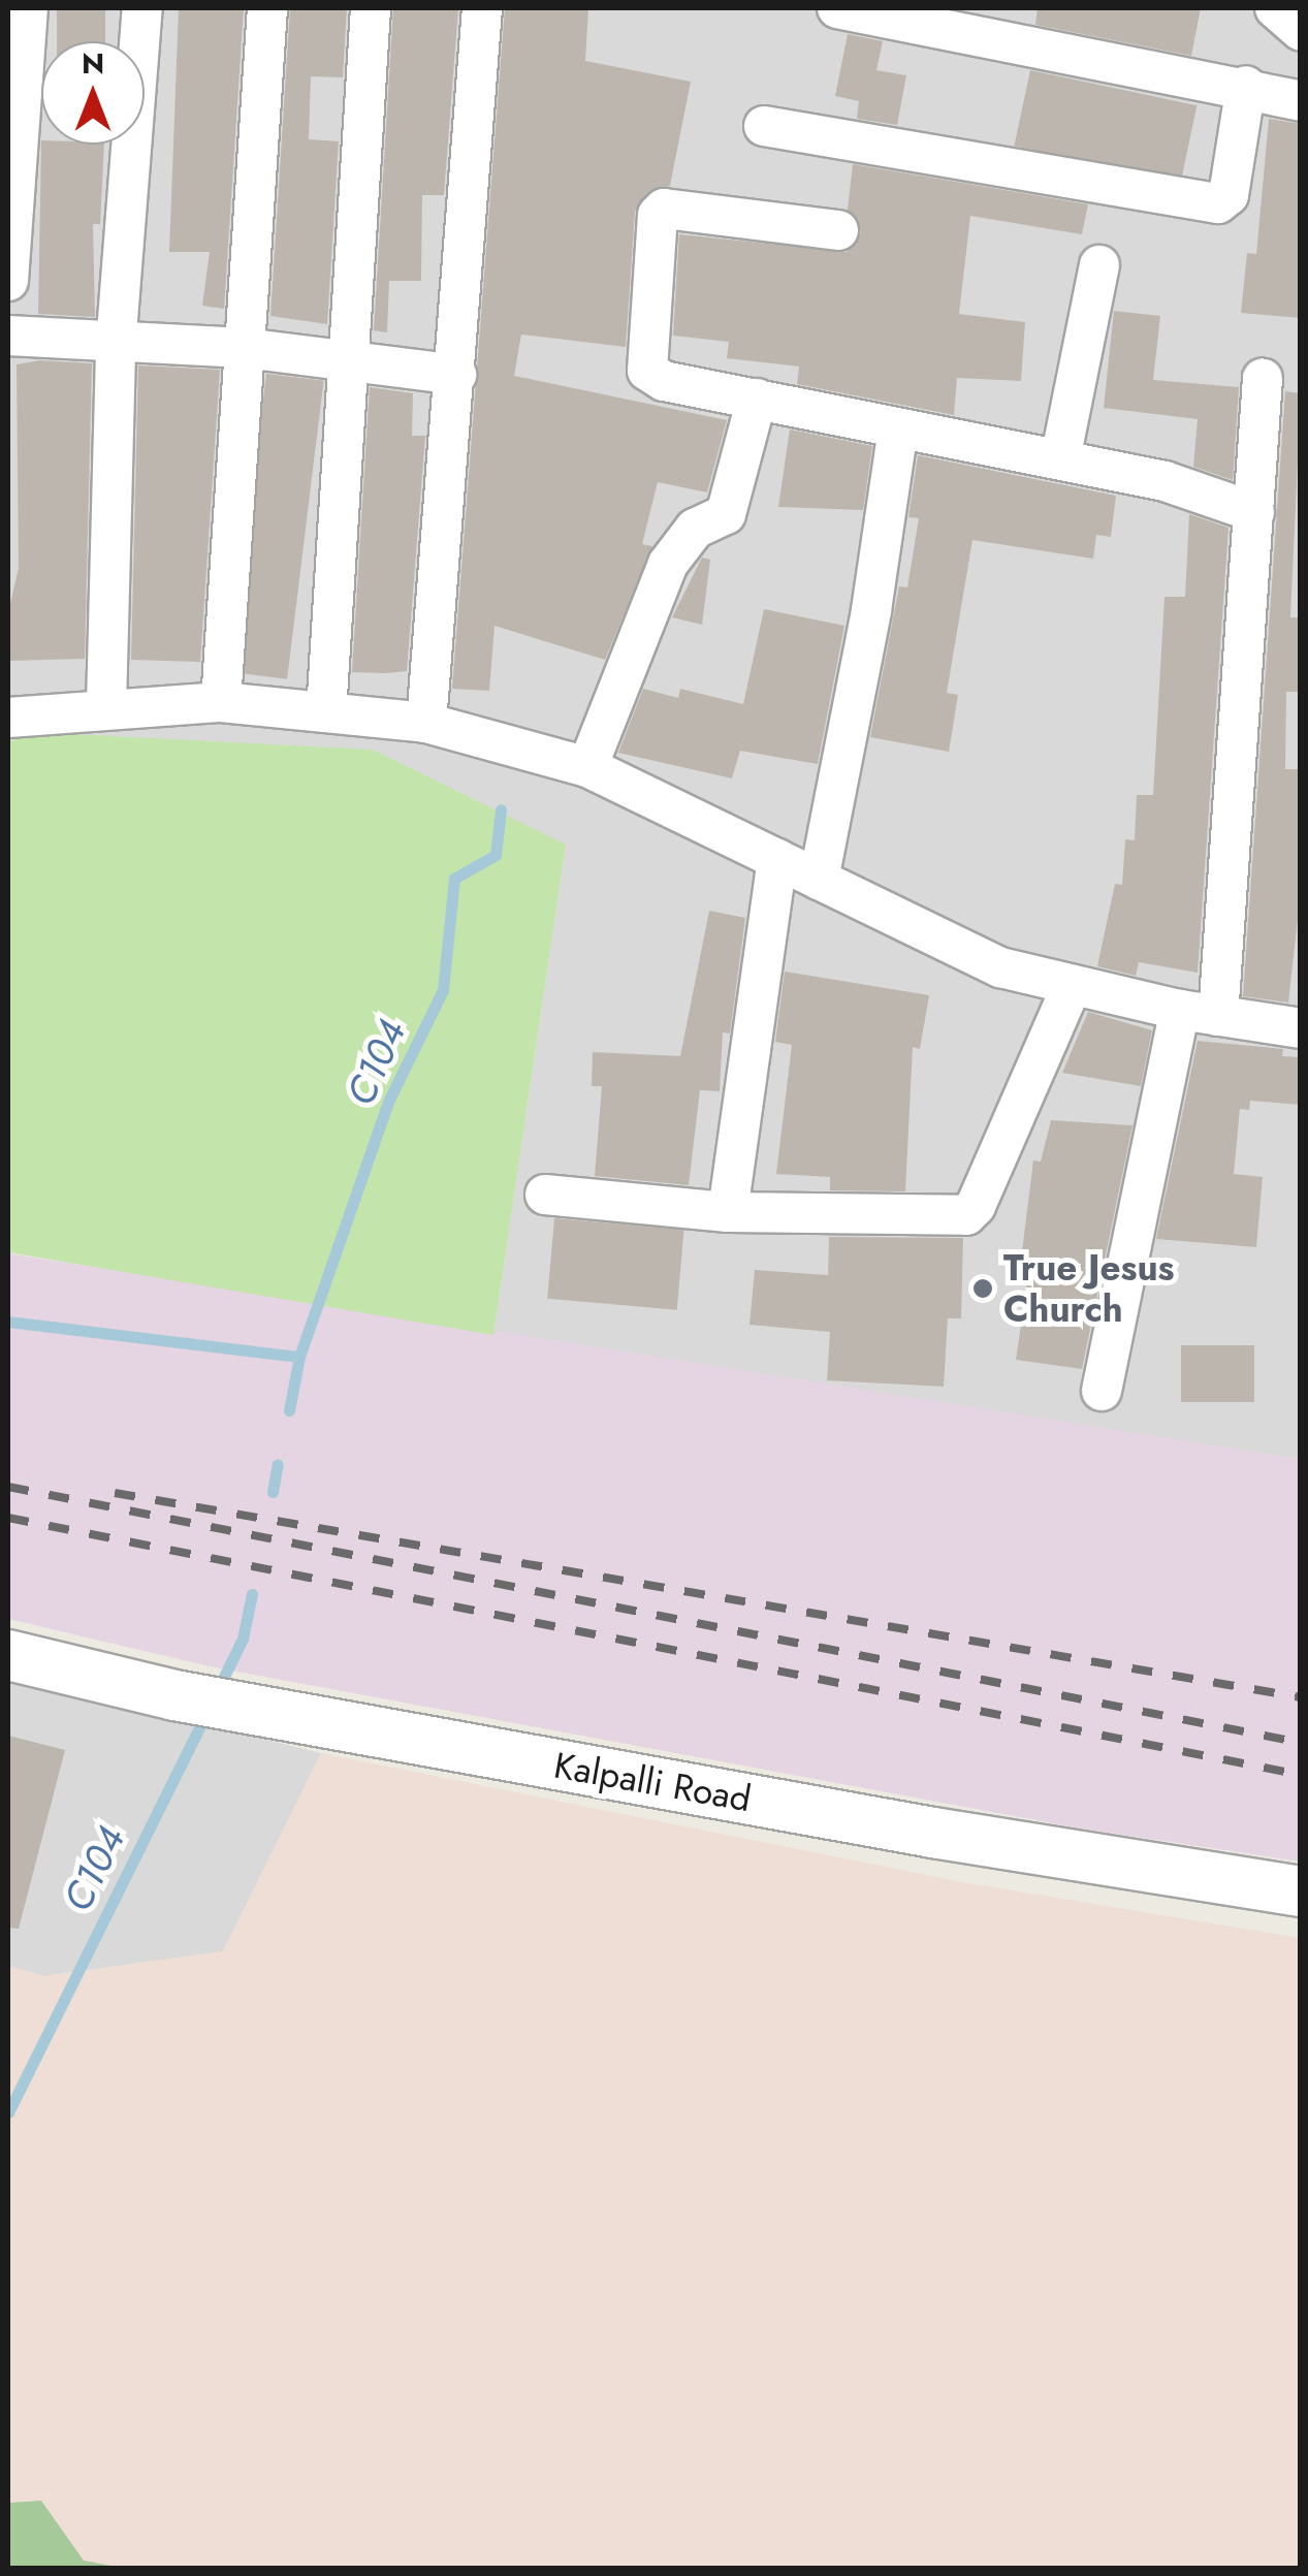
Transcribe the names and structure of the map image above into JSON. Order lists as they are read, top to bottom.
{
  "streets": {
    "street": ["Kalpalli Road"]
  },
  "water": ["C104"],
  "places": ["True Jesus Church"],
  "north": "top"
}
